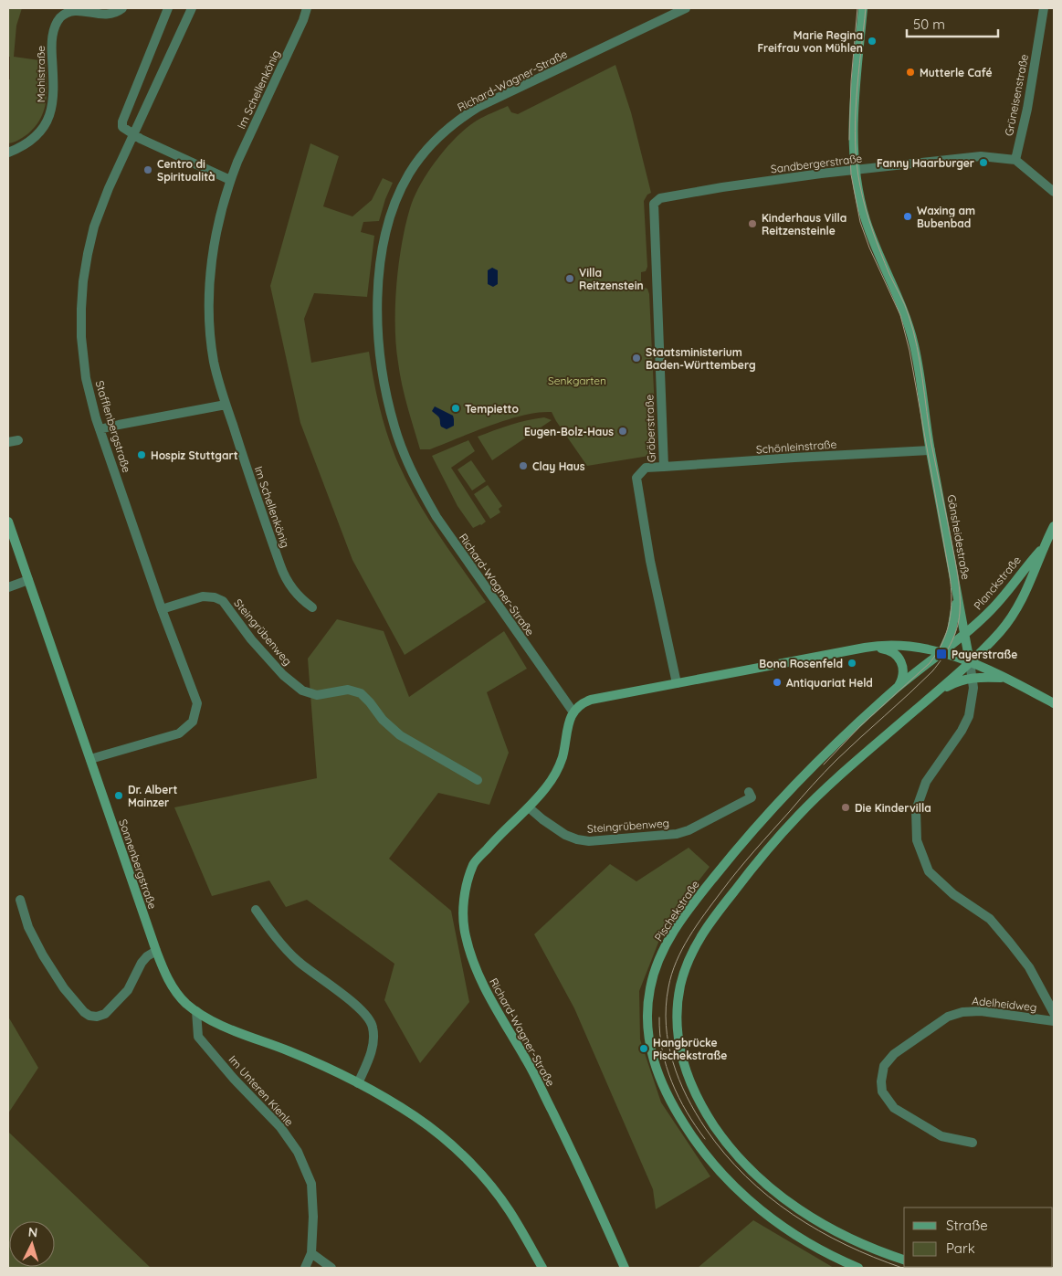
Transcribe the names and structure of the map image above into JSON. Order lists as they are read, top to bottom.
{
  "streets": {
    "street": [
      "Mohlstraße",
      "Richard-Wagner-Straße",
      "Im Schellenkönig",
      "Grüneisenstraße",
      "Sandbergerstraße",
      "Stafflenbergstraße",
      "Gröberstraße",
      "Schönleinstraße",
      "Gänsheidestraße",
      "Planckstraße",
      "Steingrübenweg",
      "Sonnenbergstraße",
      "Pischekstraße",
      "Adelheidweg",
      "Im Unteren Kienle"
    ]
  },
  "crossings": [
    ["Richard-Wagner-Straße", "Steingrübenweg"],
    ["Grüneisenstraße", "Sandbergerstraße"],
    ["Sandbergerstraße", "Gröberstraße"],
    ["Sandbergerstraße", "Gänsheidestraße"],
    ["Stafflenbergstraße", "Steingrübenweg"],
    ["Stafflenbergstraße", "Sonnenbergstraße"],
    ["Gröberstraße", "Schönleinstraße"],
    ["Schönleinstraße", "Gänsheidestraße"],
    ["Gänsheidestraße", "Planckstraße"],
    ["Gänsheidestraße", "Pischekstraße"],
    ["Planckstraße", "Pischekstraße"],
    ["Sonnenbergstraße", "Im Unteren Kienle"]
  ],
  "parks": ["Senkgarten"],
  "places": {
    "other": [
      "Marie Regina Freifrau von Mühlen",
      "Mutterle Café",
      "Fanny Haarburger",
      "Centro di Spiritualità",
      "Waxing am Bubenbad",
      "Kinderhaus Villa Reitzensteinle",
      "Villa Reitzenstein",
      "Staatsministerium Baden-Württemberg",
      "Tempietto",
      "Eugen-Bolz-Haus",
      "Hospiz Stuttgart",
      "Clay Haus",
      "Bona Rosenfeld",
      "Antiquariat Held",
      "Dr. Albert Mainzer",
      "Die Kindervilla",
      "Hangbrücke Pischekstraße"
    ],
    "transit": ["Payerstraße"]
  },
  "legend": ["Straße", "Park"],
  "scale_bar": "50 m",
  "north": "top"
}
